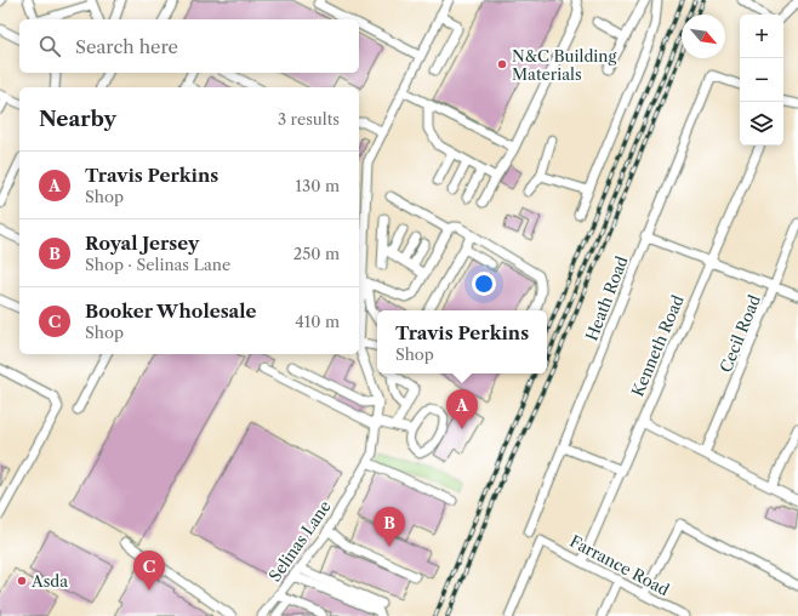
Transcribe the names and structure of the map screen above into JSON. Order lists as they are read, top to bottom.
{
  "streets": {
    "street": [
      "Heath Road",
      "Cecil Road",
      "Kenneth Road",
      "Selinas Lane",
      "Farrance Road"
    ]
  },
  "crossings": [
    ["Kenneth Road", "Farrance Road"]
  ],
  "places": ["N&C Building Materials", "Asda"],
  "north": "bottom right",
  "page": {
    "map_buttons": ["+", "−"],
    "search": "Search here",
    "heading": ["Nearby", "3 results"],
    "list": [
      {
        "mark": "A",
        "name": "Travis Perkins",
        "note": "Shop",
        "value": "130 m"
      },
      {
        "mark": "B",
        "name": "Royal Jersey",
        "note": "Shop · Selinas Lane",
        "value": "250 m"
      },
      {
        "mark": "C",
        "name": "Booker Wholesale",
        "note": "Shop",
        "value": "410 m"
      }
    ],
    "popup": ["Travis Perkins", "Shop"],
    "pins": ["A", "B", "C"]
  }
}
